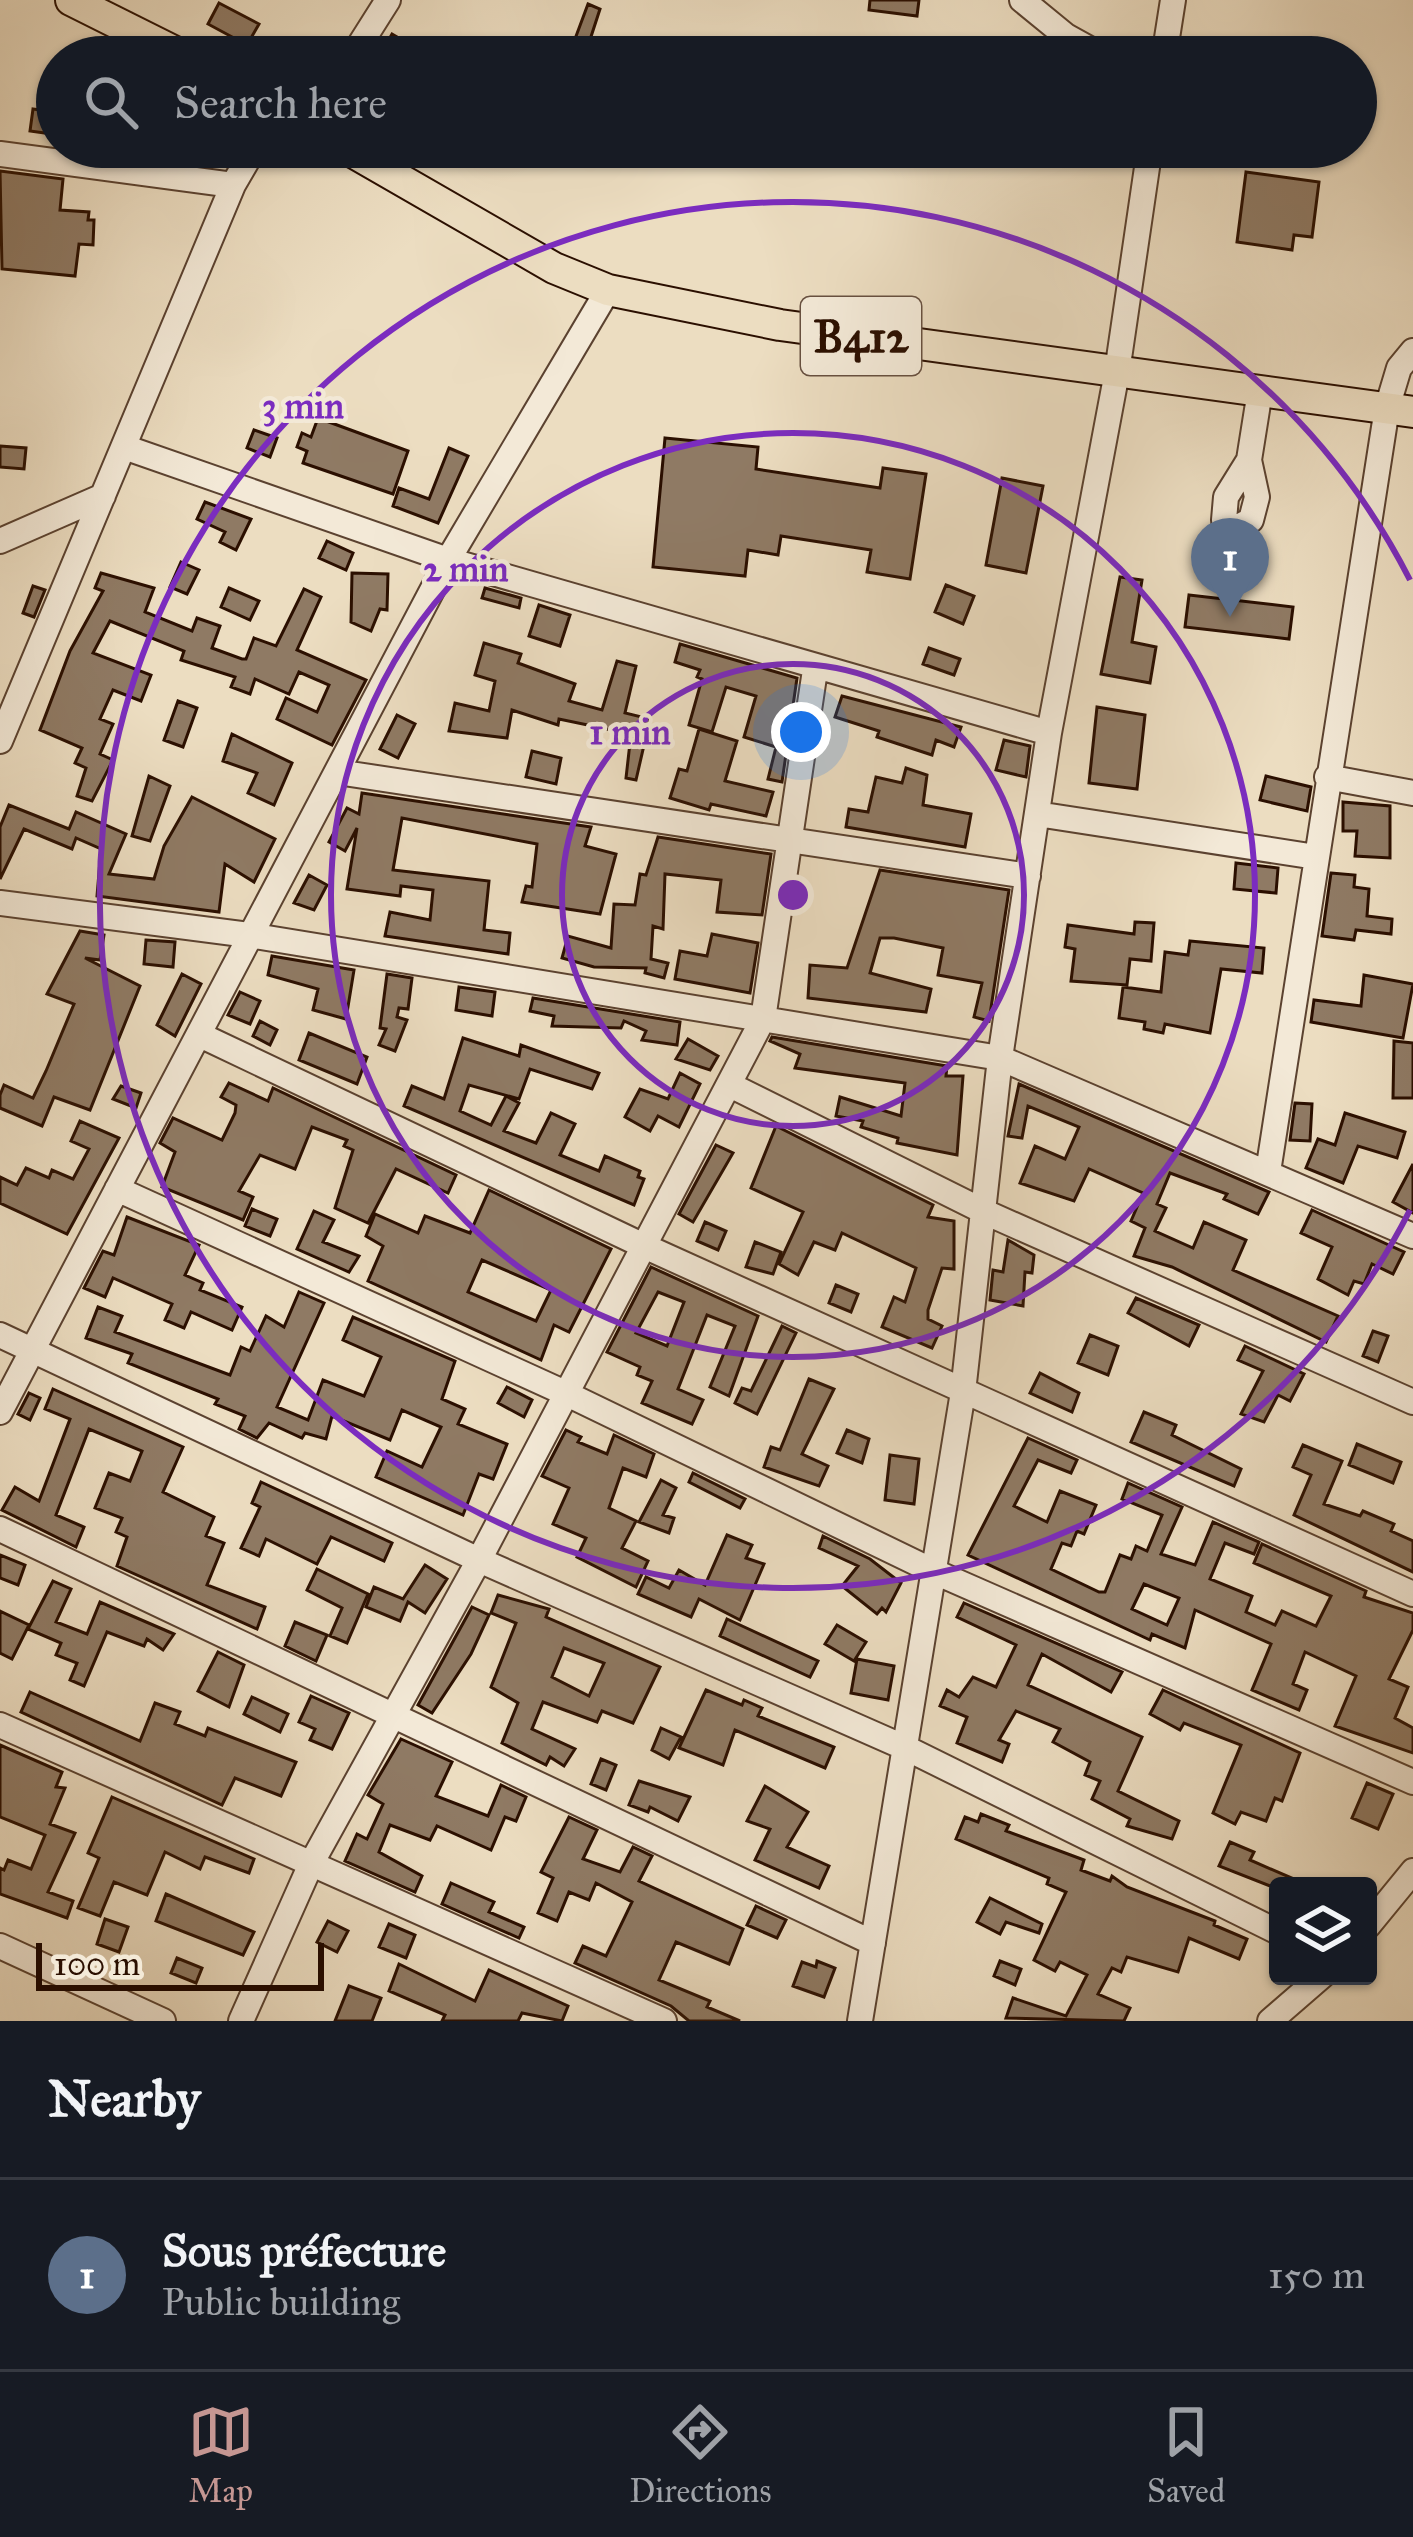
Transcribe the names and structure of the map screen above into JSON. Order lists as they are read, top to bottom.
{
  "streets": {
    "main road": ["B412"]
  },
  "scale_bar": "100 m",
  "page": {
    "search": "Search here",
    "pins": "1",
    "scale": "100 m",
    "heading": "Nearby",
    "list": [
      {
        "mark": "1",
        "name": "Sous préfecture",
        "note": "Public building",
        "value": "150 m"
      }
    ],
    "nav": ["Map", "Directions", "Saved"]
  },
  "rings": ["3 min", "2 min", "1 min"]
}
